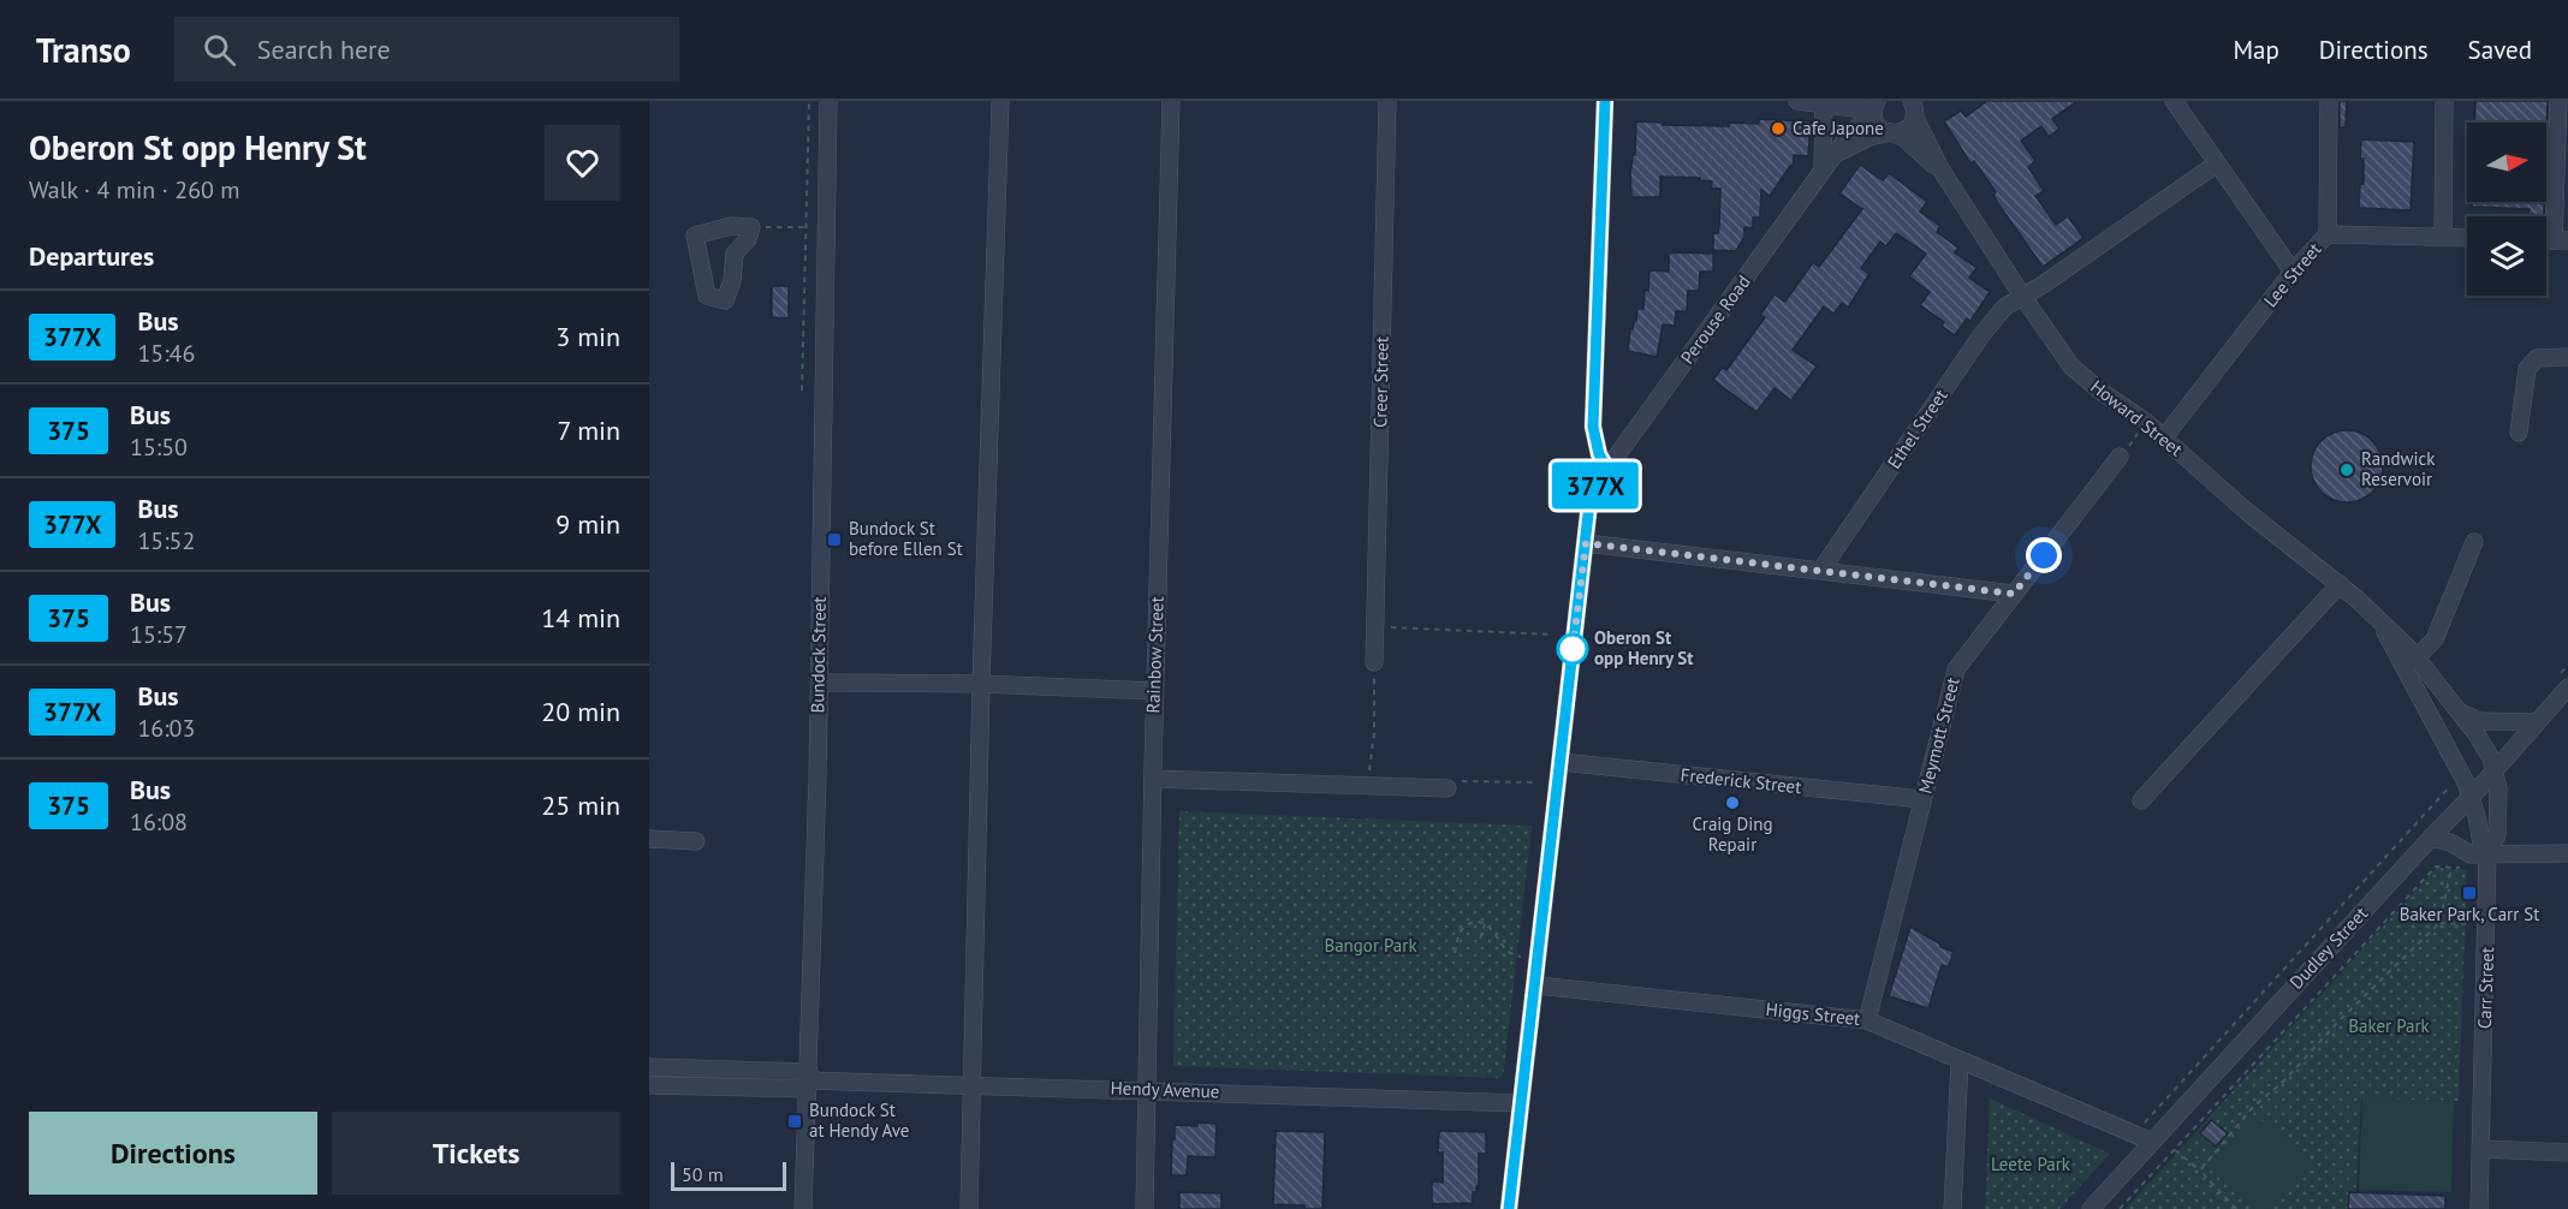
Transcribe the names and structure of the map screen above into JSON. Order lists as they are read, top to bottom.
{
  "streets": {
    "street": [
      "Lee Street",
      "Perouse Road",
      "Creer Street",
      "Howard Street",
      "Ethel Street",
      "Bundock Street",
      "Rainbow Street",
      "Meymott Street",
      "Frederick Street",
      "Dudley Street",
      "Carr Street",
      "Higgs Street",
      "Hendy Avenue"
    ]
  },
  "crossings": [
    ["Lee Street", "Howard Street"],
    ["Perouse Road", "Howard Street"],
    ["Perouse Road", "Frederick Street"],
    ["Perouse Road", "Higgs Street"],
    ["Perouse Road", "Hendy Avenue"],
    ["Howard Street", "Ethel Street"],
    ["Howard Street", "Dudley Street"],
    ["Howard Street", "Carr Street"],
    ["Bundock Street", "Hendy Avenue"],
    ["Rainbow Street", "Hendy Avenue"],
    ["Meymott Street", "Frederick Street"],
    ["Meymott Street", "Higgs Street"],
    ["Dudley Street", "Carr Street"],
    ["Dudley Street", "Higgs Street"]
  ],
  "parks": ["Bangor Park", "Baker Park", "Leete Park"],
  "places": {
    "other": [
      "Cafe Japone",
      "Randwick Reservoir",
      "Oberon St opp Henry St",
      "Craig Ding Repair"
    ],
    "transit": ["Bundock St before Ellen St", "Baker Park, Carr St", "Bundock St at Hendy Ave"]
  },
  "lines": ["bus line 377X"],
  "scale_bar": "50 m",
  "north": "right",
  "page": {
    "header": "Transo",
    "search": "Search here",
    "nav": ["Map", "Directions", "Saved"],
    "heading": [
      ["Oberon St opp Henry St", "Walk · 4 min · 260 m"],
      "Departures"
    ],
    "on_map": "377X",
    "list": [
      {
        "mark": "377X",
        "name": "Bus",
        "note": "15:46",
        "value": "3 min"
      },
      {
        "mark": "375",
        "name": "Bus",
        "note": "15:50",
        "value": "7 min"
      },
      {
        "mark": "377X",
        "name": "Bus",
        "note": "15:52",
        "value": "9 min"
      },
      {
        "mark": "375",
        "name": "Bus",
        "note": "15:57",
        "value": "14 min"
      },
      {
        "mark": "377X",
        "name": "Bus",
        "note": "16:03",
        "value": "20 min"
      },
      {
        "mark": "375",
        "name": "Bus",
        "note": "16:08",
        "value": "25 min"
      }
    ],
    "buttons": ["Directions", "Tickets"],
    "scale": "50 m"
  }
}
